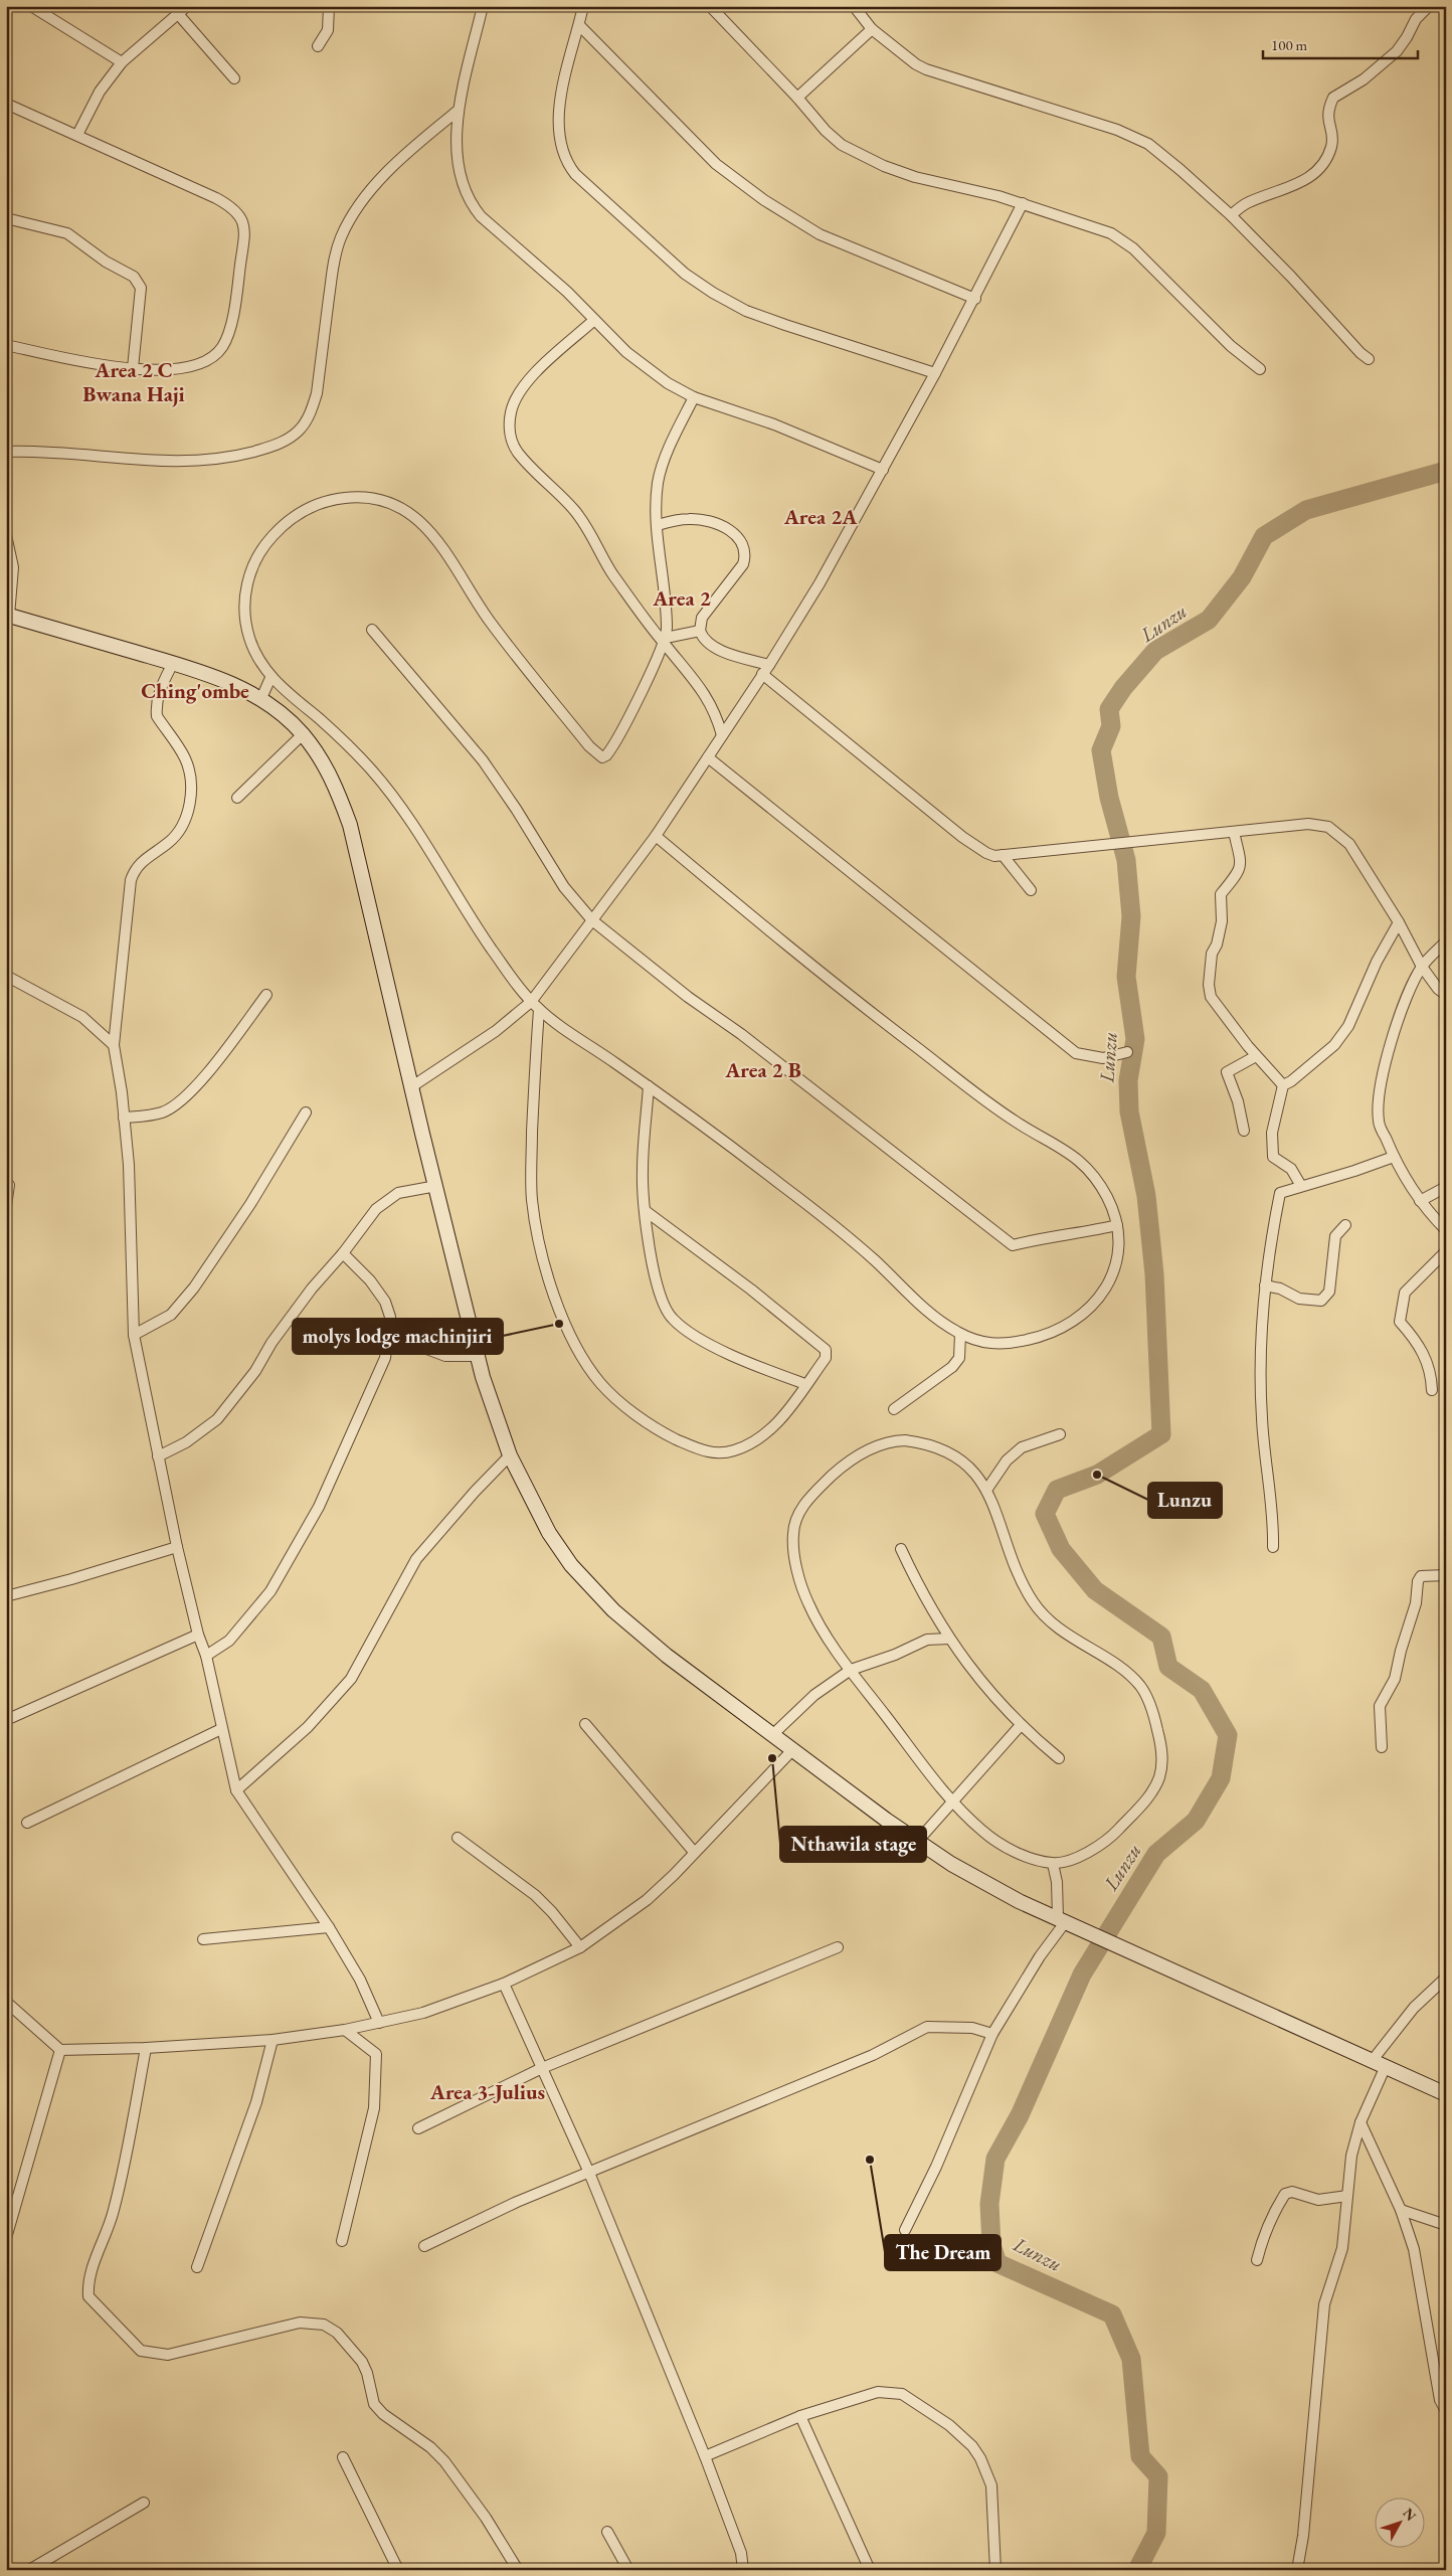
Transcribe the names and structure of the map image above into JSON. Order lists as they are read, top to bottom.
{
  "districts": [
    "Area 2 C Bwana Haji",
    "Area 2A",
    "Area 2",
    "Ching'ombe",
    "Area 2 B",
    "Area 3-Julius"
  ],
  "water": ["Lunzu"],
  "places": [
    "molys lodge machinjiri",
    "Lunzu",
    "Nthawila stage",
    "The Dream"
  ],
  "scale_bar": "100 m",
  "north": "top right"
}
